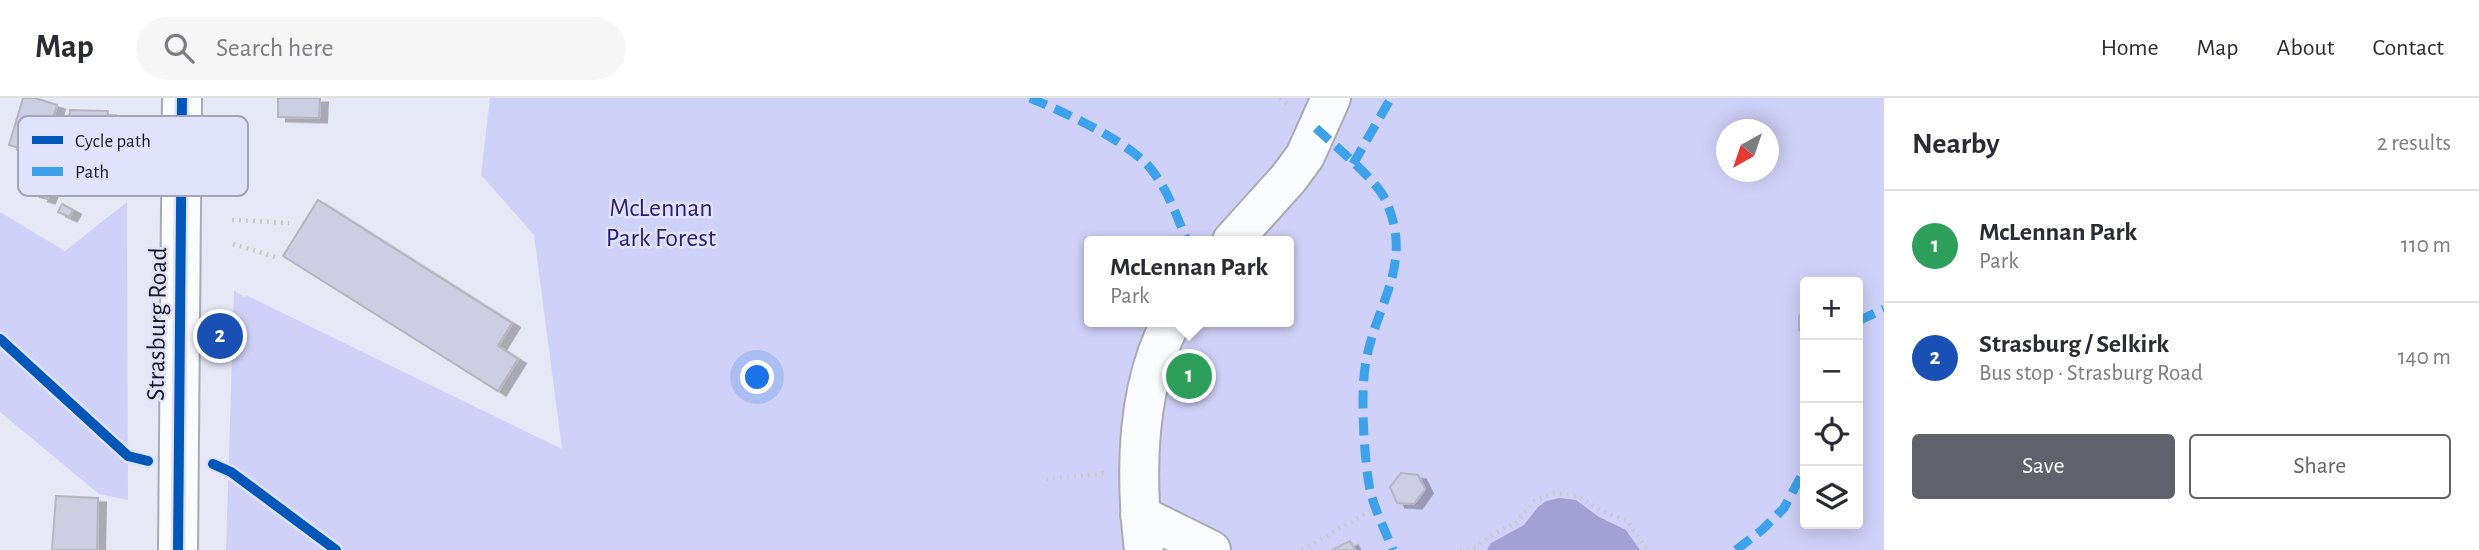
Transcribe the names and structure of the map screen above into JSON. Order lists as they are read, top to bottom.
{
  "streets": {
    "street": ["Strasburg Road"]
  },
  "parks": ["McLennan Park Forest"],
  "legend": ["Cycle path", "Path"],
  "north": "bottom left",
  "page": {
    "header": "Map",
    "search": "Search here",
    "nav": [
      "Home",
      "Map",
      "About",
      "Contact"
    ],
    "heading": ["Nearby", "2 results"],
    "list": [
      {
        "mark": "1",
        "name": "McLennan Park",
        "note": "Park",
        "value": "110 m"
      },
      {
        "mark": "2",
        "name": "Strasburg / Selkirk",
        "note": "Bus stop · Strasburg Road",
        "value": "140 m"
      }
    ],
    "popup": ["McLennan Park", "Park"],
    "map_buttons": ["+", "−"],
    "pins": ["2", "1"],
    "buttons": ["Save", "Share"]
  }
}
